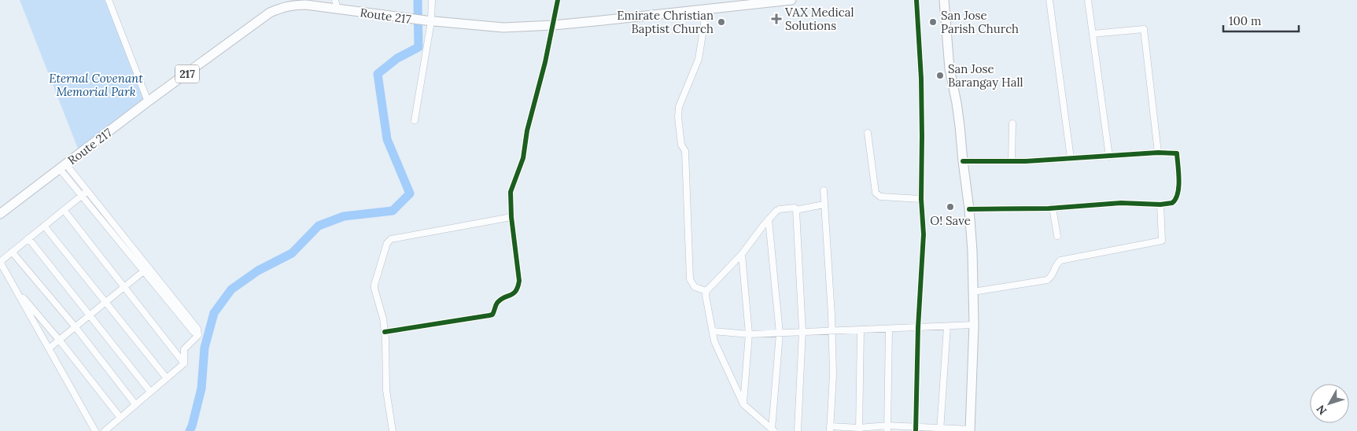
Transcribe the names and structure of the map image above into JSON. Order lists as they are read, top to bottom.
{
  "streets": {
    "main road": ["Route 217", "217"]
  },
  "parks": ["Eternal Covenant Memorial Park"],
  "places": {
    "health": ["VAX Medical Solutions"],
    "other": [
      "Emirate Christian Baptist Church",
      "San Jose Parish Church",
      "San Jose Barangay Hall",
      "O! Save"
    ]
  },
  "scale_bar": "100 m",
  "north": "bottom left"
}
